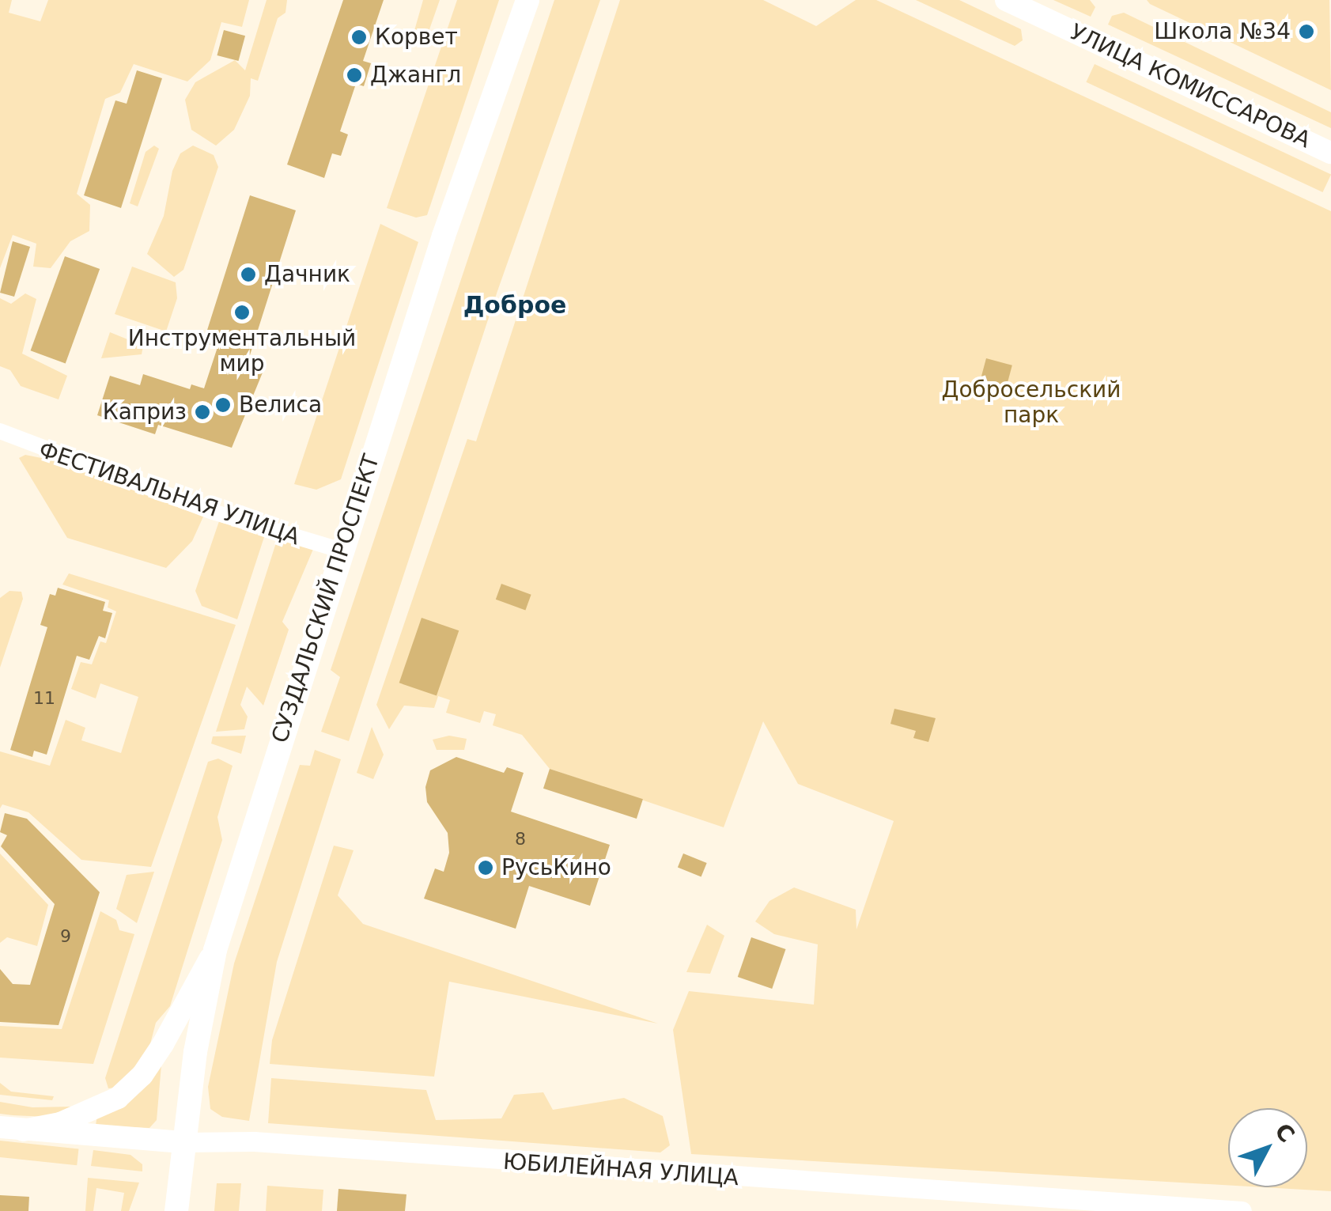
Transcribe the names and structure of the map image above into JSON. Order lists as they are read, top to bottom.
{
  "streets": {
    "main road": ["УЛИЦА КОМИССАРОВА", "СУЗДАЛЬСКИЙ ПРОСПЕКТ", "ЮБИЛЕЙНАЯ УЛИЦА"],
    "street": ["ФЕСТИВАЛЬНАЯ УЛИЦА"]
  },
  "crossings": [
    ["ФЕСТИВАЛЬНАЯ УЛИЦА", "СУЗДАЛЬСКИЙ ПРОСПЕКТ"],
    ["СУЗДАЛЬСКИЙ ПРОСПЕКТ", "ЮБИЛЕЙНАЯ УЛИЦА"]
  ],
  "districts": ["Доброе"],
  "parks": ["Добросельский парк"],
  "places": [
    "Школа №34",
    "Корвет",
    "Джангл",
    "Дачник",
    "Инструментальный мир",
    "Велиса",
    "Каприз",
    "РусьКино"
  ],
  "house_numbers": ["11", "8", "9"],
  "north": "top right"
}
